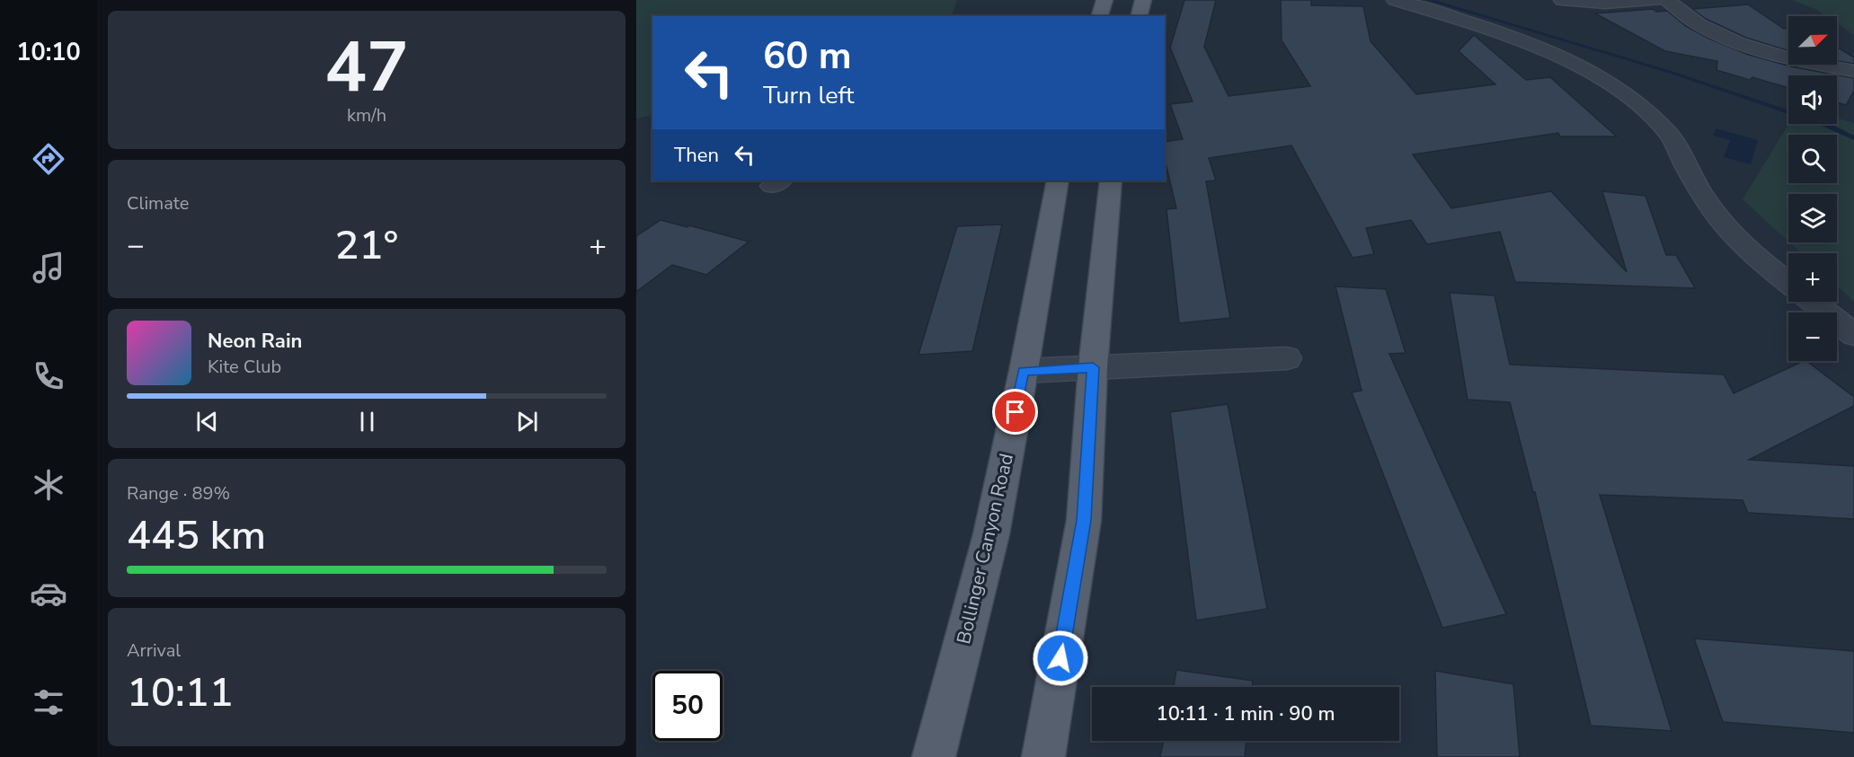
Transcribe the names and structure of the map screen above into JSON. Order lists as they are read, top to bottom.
{
  "streets": {
    "main road": ["Bollinger Canyon Road"]
  },
  "north": "top right",
  "page": {
    "tabs": "10:10",
    "tile": [
      ["47", "km/h"],
      "Climate",
      ["Range · 89%", "445 km"],
      ["Arrival", "10:11"]
    ],
    "map_buttons": ["+", "−"],
    "turn": ["60 m", "Turn left"],
    "then": "Then",
    "heat": ["−", "21°", "+"],
    "song": ["Neon Rain", "Kite Club"],
    "limit": "50",
    "trip": "10:11 · 1 min · 90 m"
  }
}
